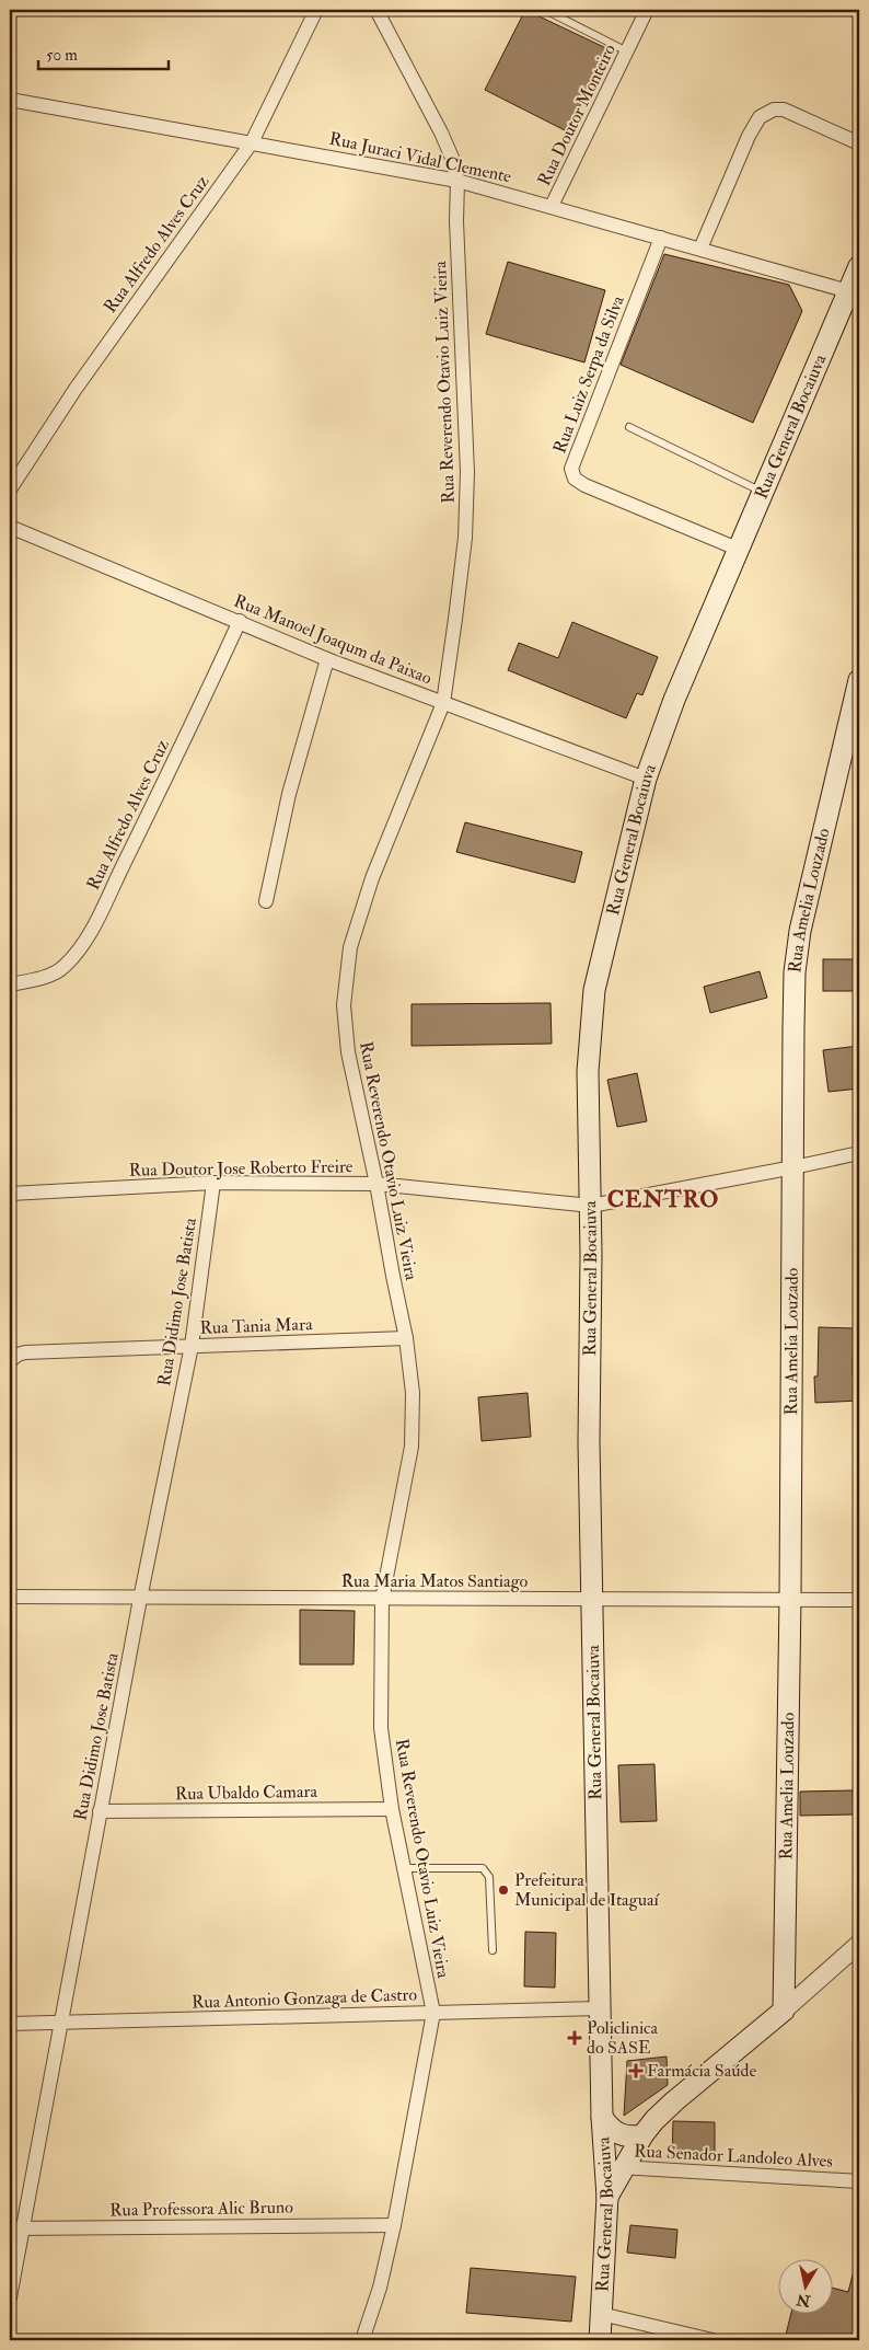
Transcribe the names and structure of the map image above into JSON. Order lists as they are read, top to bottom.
{
  "streets": {
    "main road": ["Rua General Bocaiuva", "Rua Amelia Louzado"],
    "street": [
      "Rua Doutor Monteiro",
      "Rua Juraci Vidal Clemente",
      "Rua Alfredo Alves Cruz",
      "Rua Luiz Serpa da Silva",
      "Rua Reverendo Otavio Luiz Vieira",
      "Rua Manoel Joaqum da Paixao",
      "Rua Doutor Jose Roberto Freire",
      "Rua Didimo Jose Batista",
      "Rua Tania Mara",
      "Rua Maria Matos Santiago",
      "Rua Ubaldo Camara",
      "Rua Antonio Gonzaga de Castro",
      "Rua Senador Landoleo Alves",
      "Rua Professora Alic Bruno"
    ]
  },
  "crossings": [
    ["Rua Doutor Monteiro", "Rua Juraci Vidal Clemente"],
    ["Rua Juraci Vidal Clemente", "Rua Alfredo Alves Cruz"],
    ["Rua Juraci Vidal Clemente", "Rua Luiz Serpa da Silva"],
    ["Rua Juraci Vidal Clemente", "Rua Reverendo Otavio Luiz Vieira"],
    ["Rua Juraci Vidal Clemente", "Rua General Bocaiuva"],
    ["Rua Alfredo Alves Cruz", "Rua Manoel Joaqum da Paixao"],
    ["Rua Luiz Serpa da Silva", "Rua General Bocaiuva"],
    ["Rua Reverendo Otavio Luiz Vieira", "Rua Manoel Joaqum da Paixao"],
    ["Rua Reverendo Otavio Luiz Vieira", "Rua Doutor Jose Roberto Freire"],
    ["Rua Reverendo Otavio Luiz Vieira", "Rua Tania Mara"],
    ["Rua Reverendo Otavio Luiz Vieira", "Rua Maria Matos Santiago"],
    ["Rua Reverendo Otavio Luiz Vieira", "Rua Ubaldo Camara"],
    ["Rua Reverendo Otavio Luiz Vieira", "Rua Antonio Gonzaga de Castro"],
    ["Rua Reverendo Otavio Luiz Vieira", "Rua Professora Alic Bruno"],
    ["Rua General Bocaiuva", "Rua Manoel Joaqum da Paixao"],
    ["Rua General Bocaiuva", "Rua Doutor Jose Roberto Freire"],
    ["Rua General Bocaiuva", "Rua Maria Matos Santiago"],
    ["Rua General Bocaiuva", "Rua Antonio Gonzaga de Castro"],
    ["Rua General Bocaiuva", "Rua Senador Landoleo Alves"],
    ["Rua Amelia Louzado", "Rua Doutor Jose Roberto Freire"],
    ["Rua Amelia Louzado", "Rua Maria Matos Santiago"],
    ["Rua Doutor Jose Roberto Freire", "Rua Didimo Jose Batista"],
    ["Rua Didimo Jose Batista", "Rua Tania Mara"],
    ["Rua Didimo Jose Batista", "Rua Maria Matos Santiago"],
    ["Rua Didimo Jose Batista", "Rua Ubaldo Camara"],
    ["Rua Didimo Jose Batista", "Rua Antonio Gonzaga de Castro"],
    ["Rua Didimo Jose Batista", "Rua Professora Alic Bruno"]
  ],
  "districts": ["CENTRO"],
  "places": {
    "other": ["Prefeitura Municipal de Itaguaí"],
    "health": ["Policlinica do SASE", "Farmácia Saúde"]
  },
  "scale_bar": "50 m",
  "north": "bottom"
}
